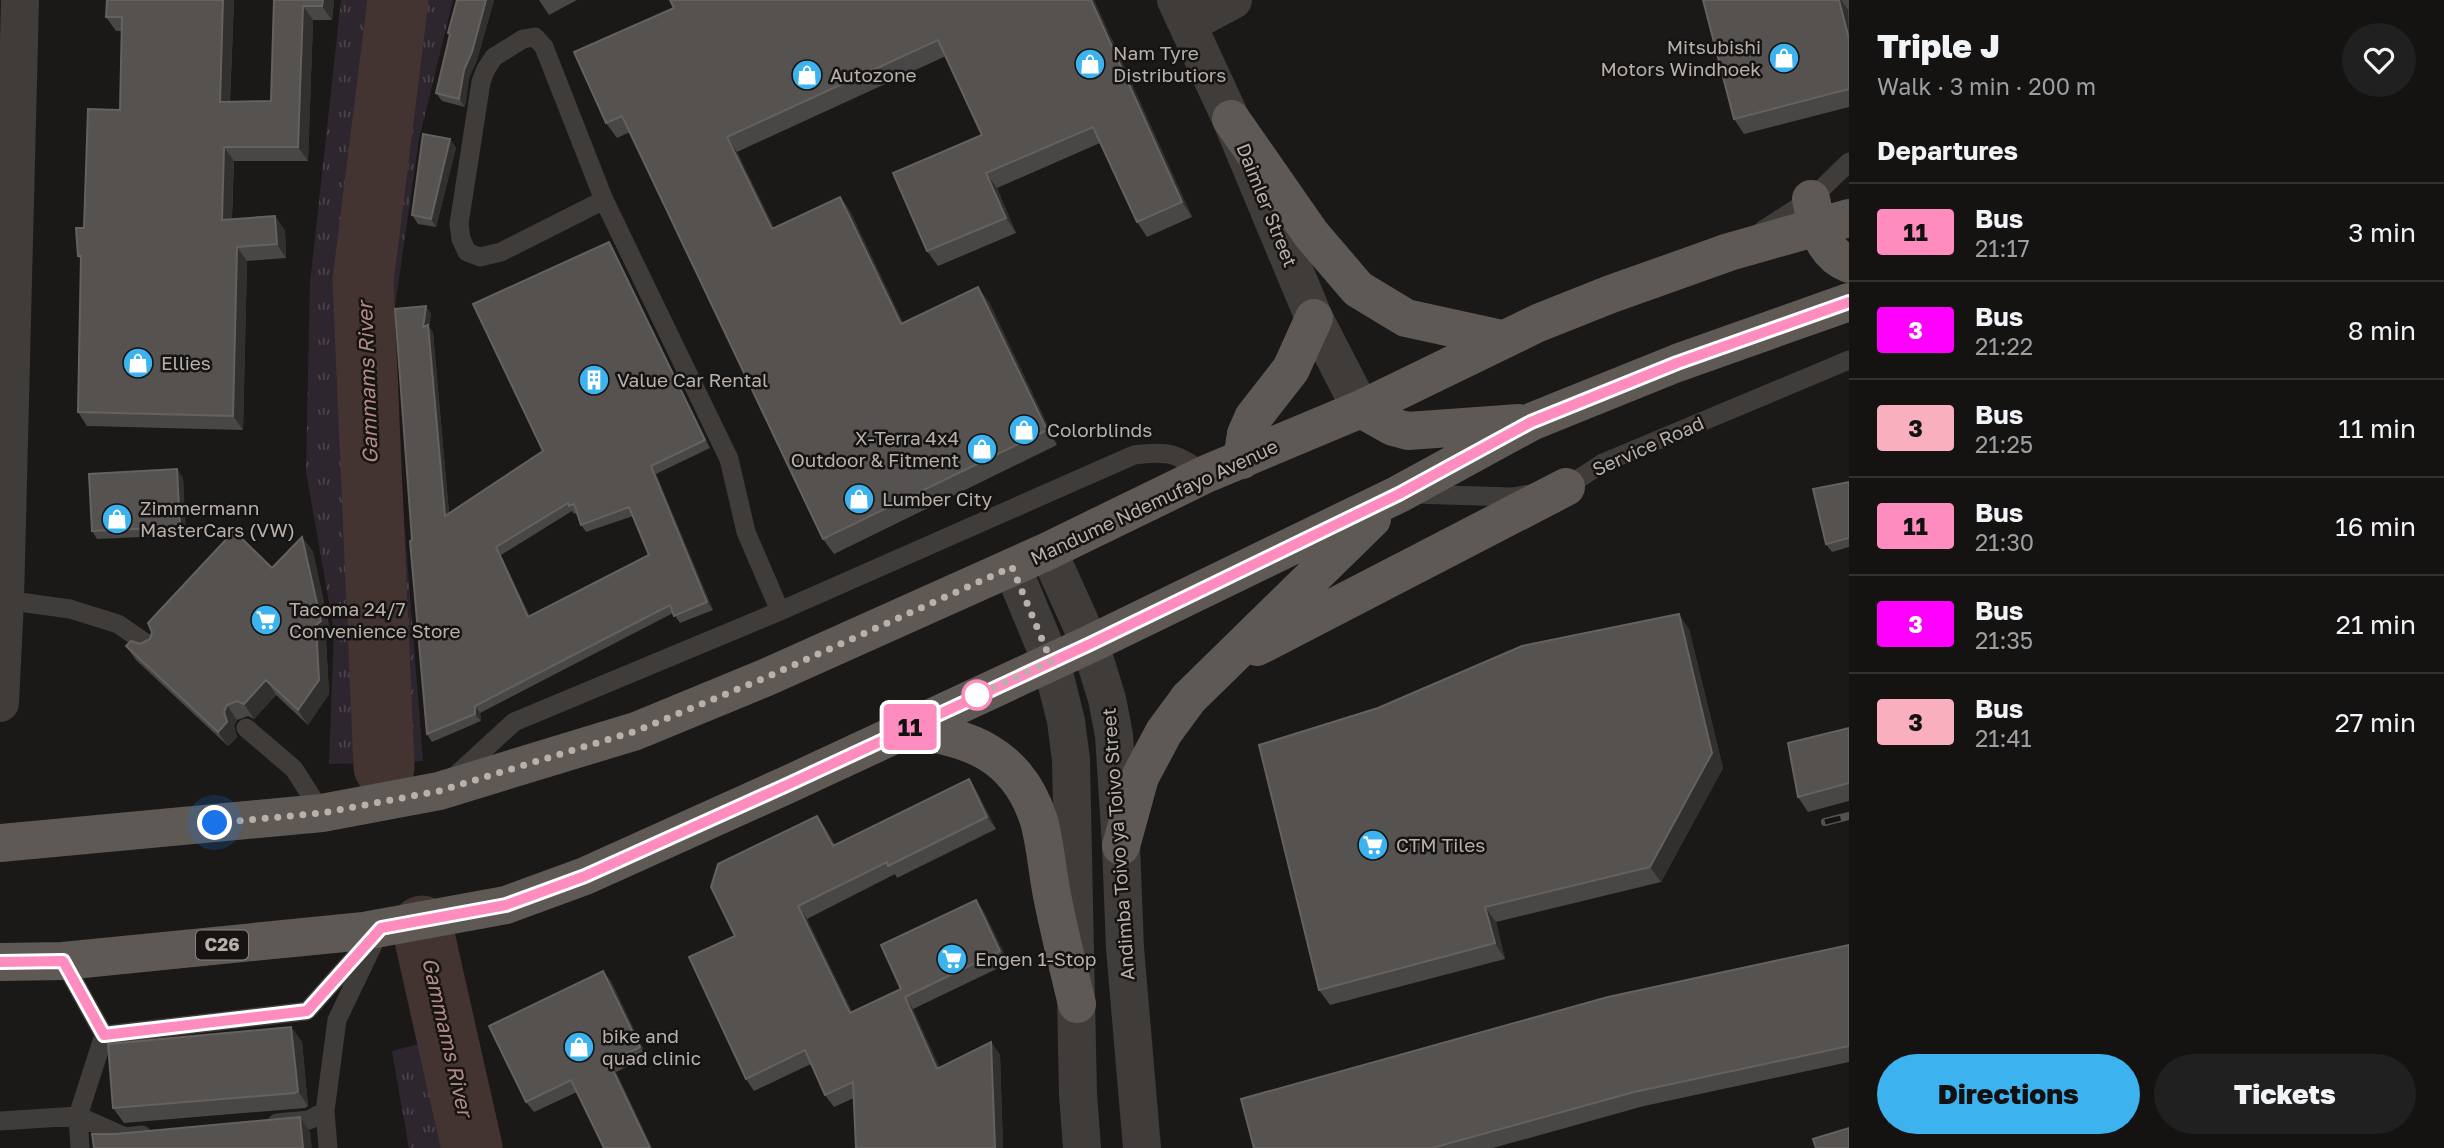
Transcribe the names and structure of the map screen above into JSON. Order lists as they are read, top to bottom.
{
  "streets": {
    "main road": ["Mandume Ndemufayo Avenue", "C26"],
    "street": ["Daimler Street", "Andimba Toivo ya Toivo Street"],
    "lane": ["Service Road"]
  },
  "crossings": [
    ["Daimler Street", "Mandume Ndemufayo Avenue"],
    ["Service Road", "C26"],
    ["Mandume Ndemufayo Avenue", "Andimba Toivo ya Toivo Street"],
    ["Andimba Toivo ya Toivo Street", "C26"]
  ],
  "water": ["Gammams River"],
  "places": {
    "shop": [
      "Mitsubishi Motors Windhoek",
      "Nam Tyre Distributiors",
      "Autozone",
      "Ellies",
      "Colorblinds",
      "X-Terra 4x4 Outdoor & Fitment",
      "Lumber City",
      "Zimmermann MasterCars (VW)",
      "bike and quad clinic"
    ],
    "building": ["Value Car Rental"],
    "supermarket": ["Tacoma 24/7 Convenience Store", "CTM Tiles", "Engen 1-Stop"]
  },
  "lines": ["bus line 11"],
  "page": {
    "on_map": "11",
    "heading": [
      ["Triple J", "Walk · 3 min · 200 m"],
      "Departures"
    ],
    "list": [
      {
        "mark": "11",
        "name": "Bus",
        "note": "21:17",
        "value": "3 min"
      },
      {
        "mark": "3",
        "name": "Bus",
        "note": "21:22",
        "value": "8 min"
      },
      {
        "mark": "3",
        "name": "Bus",
        "note": "21:25",
        "value": "11 min"
      },
      {
        "mark": "11",
        "name": "Bus",
        "note": "21:30",
        "value": "16 min"
      },
      {
        "mark": "3",
        "name": "Bus",
        "note": "21:35",
        "value": "21 min"
      },
      {
        "mark": "3",
        "name": "Bus",
        "note": "21:41",
        "value": "27 min"
      }
    ],
    "buttons": ["Directions", "Tickets"]
  }
}
